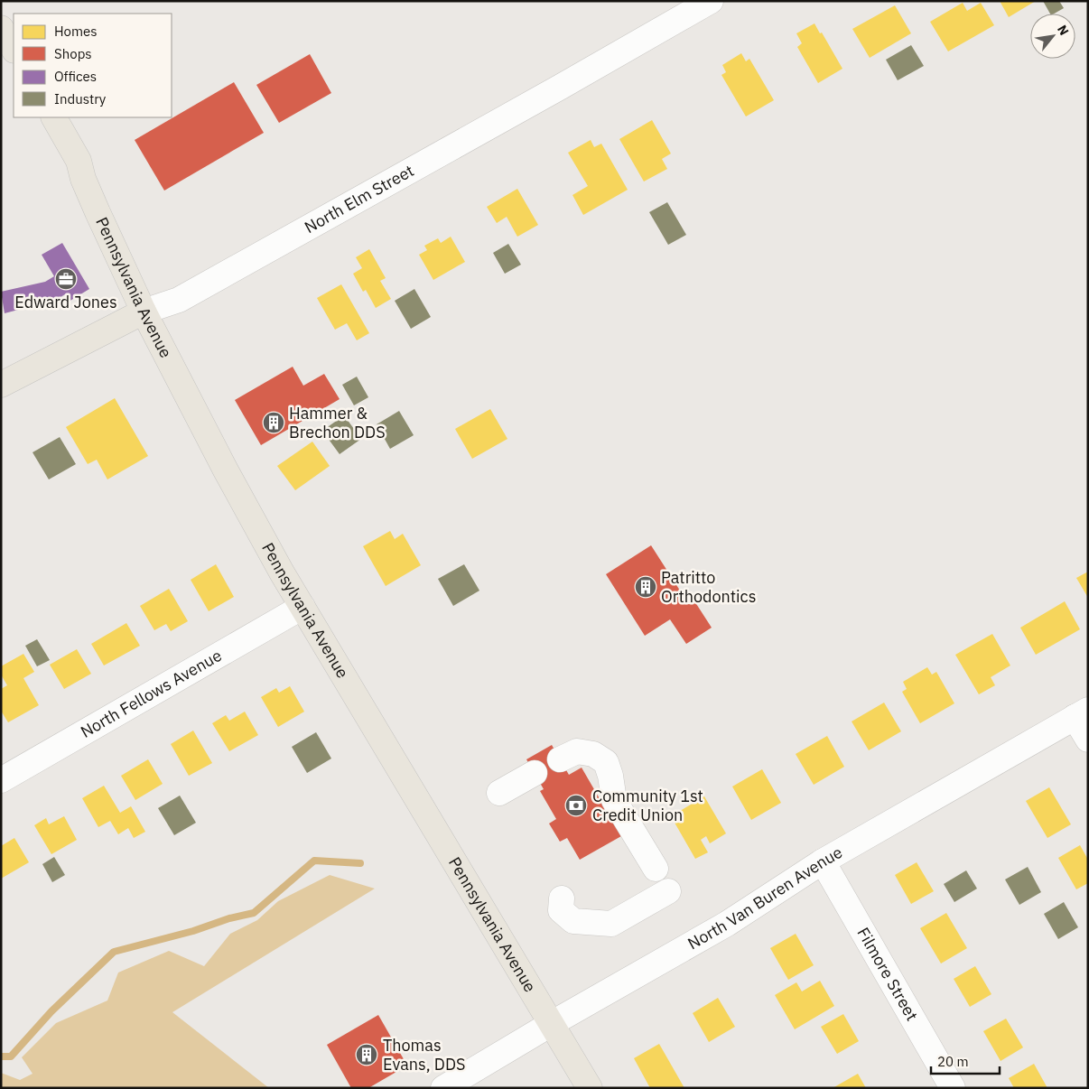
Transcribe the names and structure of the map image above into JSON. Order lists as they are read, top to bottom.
{
  "streets": {
    "main road": ["North Elm Street", "Pennsylvania Avenue"],
    "street": ["North Fellows Avenue", "North Van Buren Avenue", "Filmore Street"]
  },
  "crossings": [
    ["North Elm Street", "Pennsylvania Avenue"],
    ["Pennsylvania Avenue", "North Fellows Avenue"],
    ["Pennsylvania Avenue", "North Van Buren Avenue"],
    ["North Van Buren Avenue", "Filmore Street"]
  ],
  "places": {
    "office": ["Edward Jones"],
    "building": ["Hammer & Brechon DDS", "Patritto Orthodontics", "Thomas Evans, DDS"],
    "bank": ["Community 1st Credit Union"]
  },
  "legend": [
    "Homes",
    "Shops",
    "Offices",
    "Industry"
  ],
  "scale_bar": "20 m",
  "north": "top right"
}
